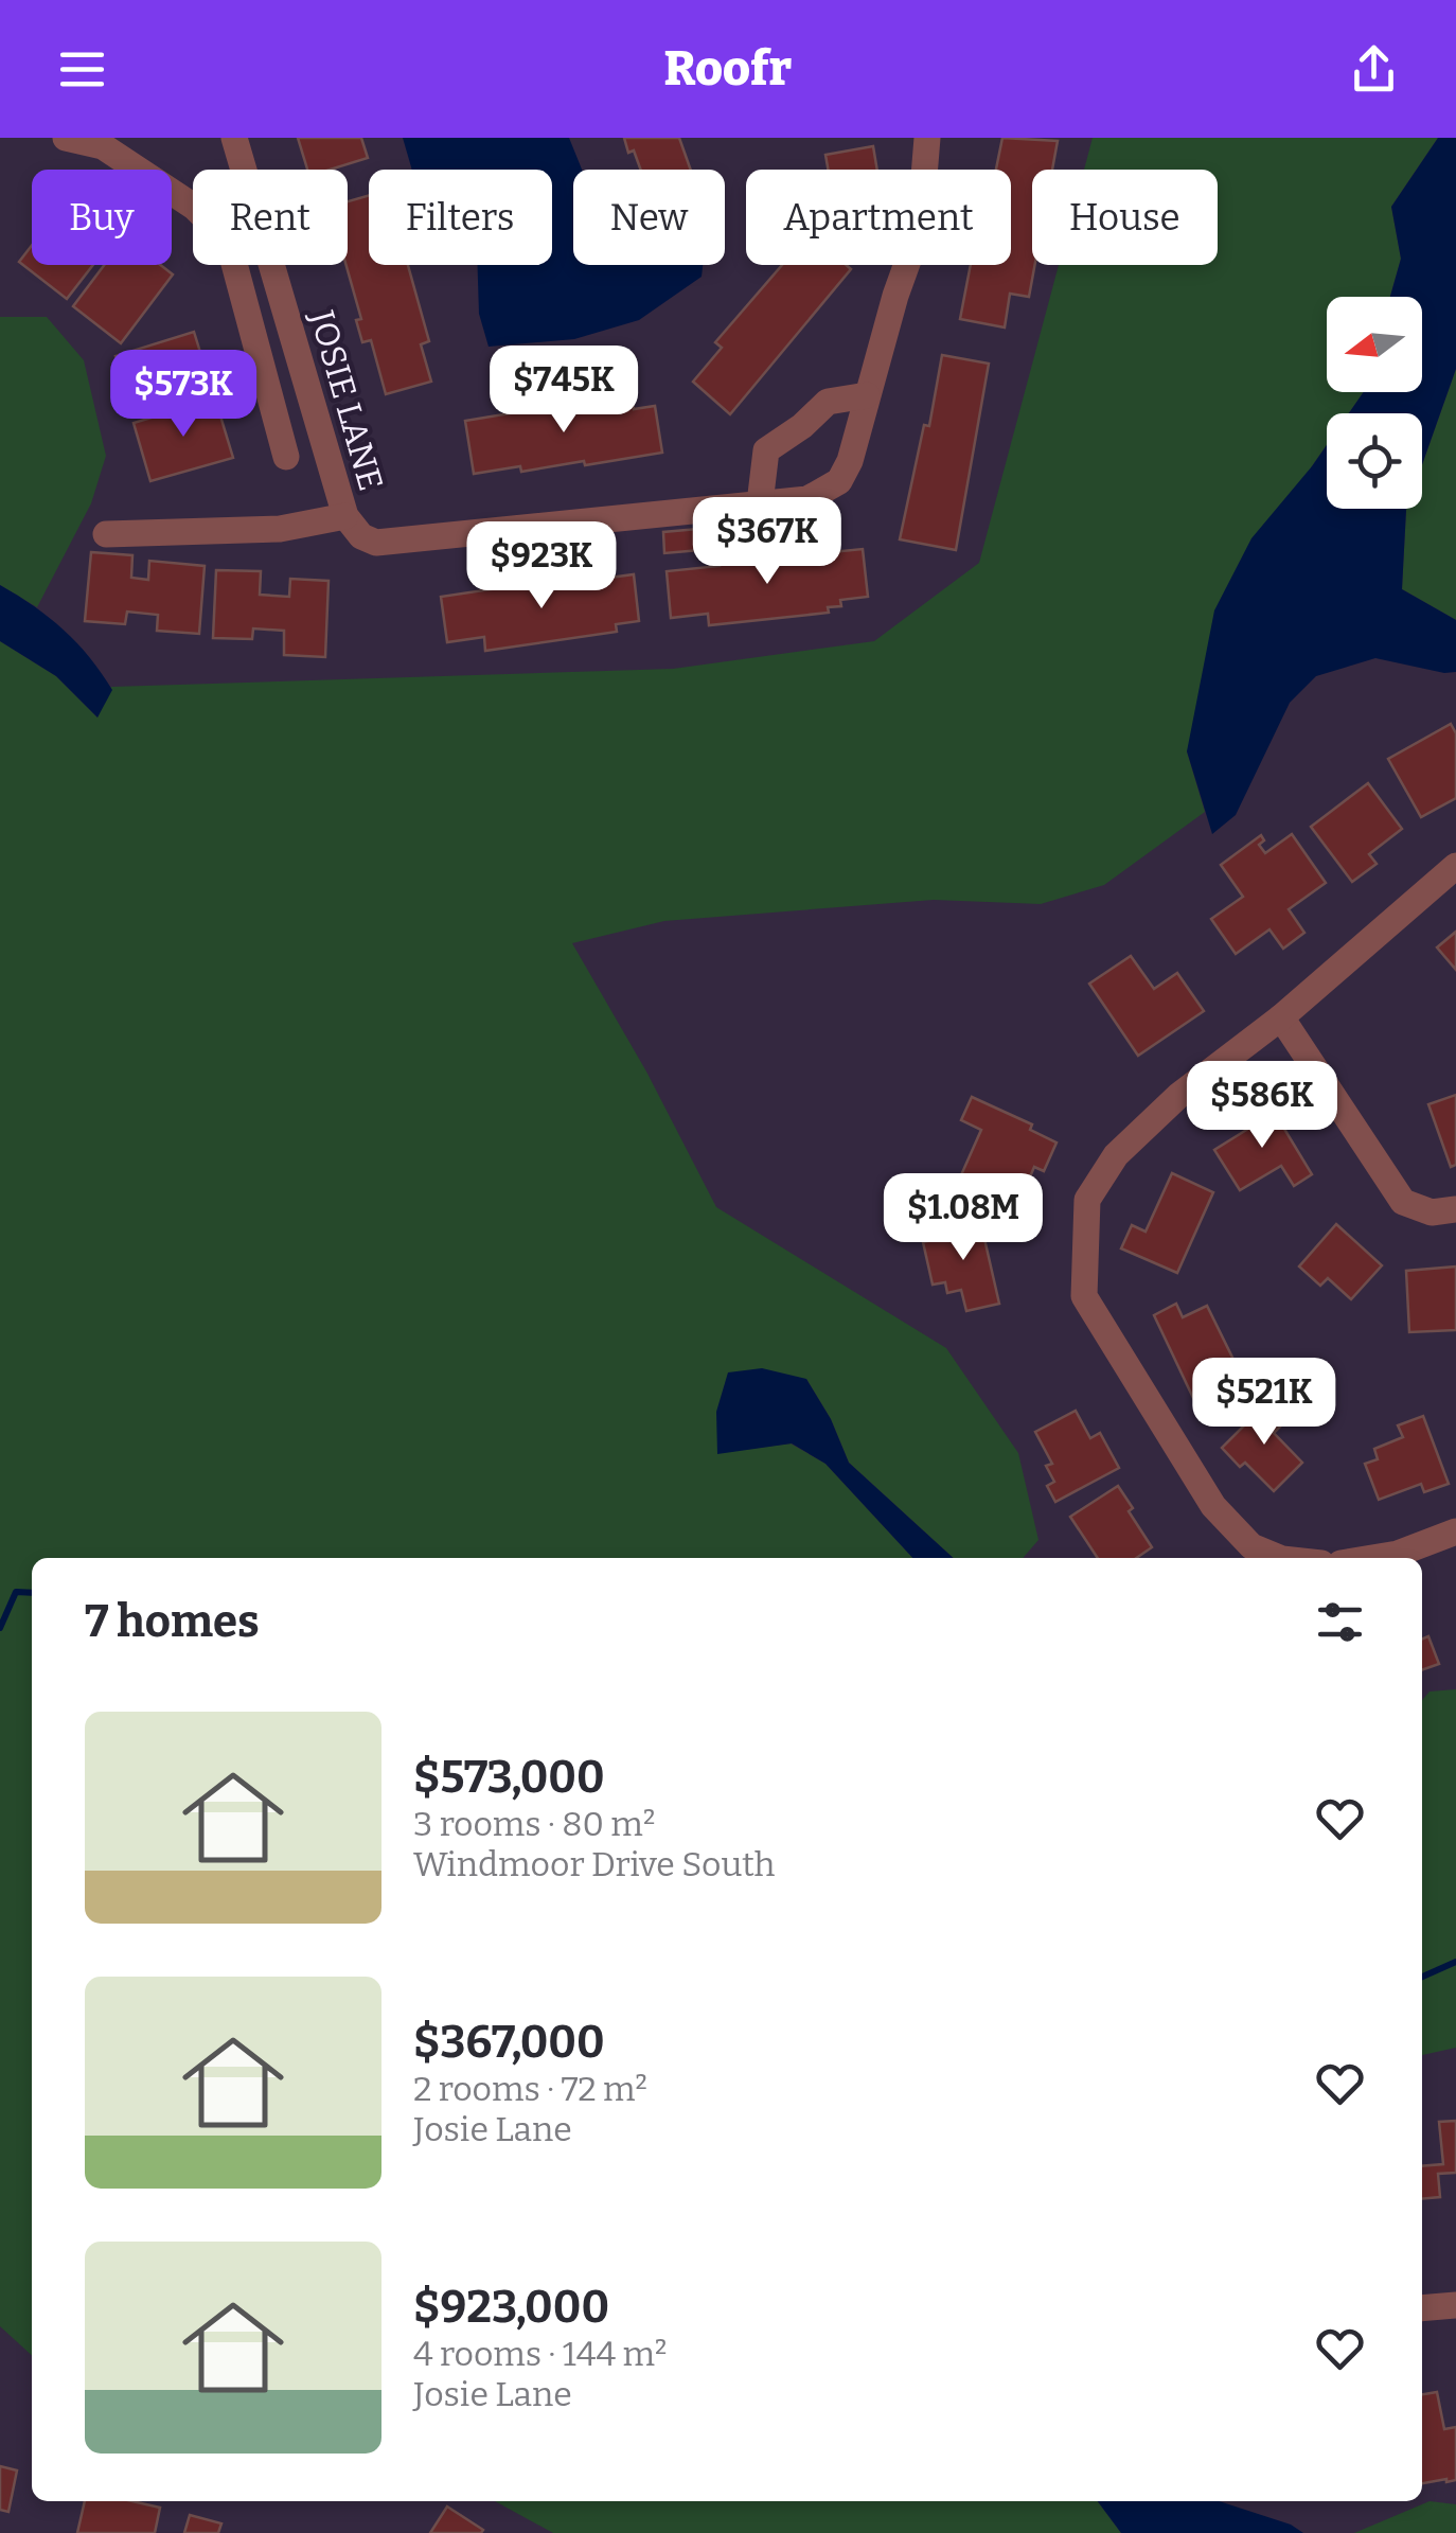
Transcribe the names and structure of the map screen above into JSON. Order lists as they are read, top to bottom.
{
  "streets": {
    "street": ["JOSIE LANE"]
  },
  "north": "left",
  "page": {
    "header": "Roofr",
    "chip": [
      "Buy",
      "Rent",
      "Filters",
      "New",
      "Apartment",
      "House"
    ],
    "price": [
      "$745K",
      "$573K",
      "$367K",
      "$923K",
      "$586K",
      "$1.08M",
      "$521K"
    ],
    "heading": "7 homes",
    "list": [
      {
        "name": "$573,000",
        "note": "3 rooms · 80 m² · Windmoor Drive South"
      },
      {
        "name": "$367,000",
        "note": "2 rooms · 72 m² · Josie Lane"
      },
      {
        "name": "$923,000",
        "note": "4 rooms · 144 m² · Josie Lane"
      }
    ]
  }
}
